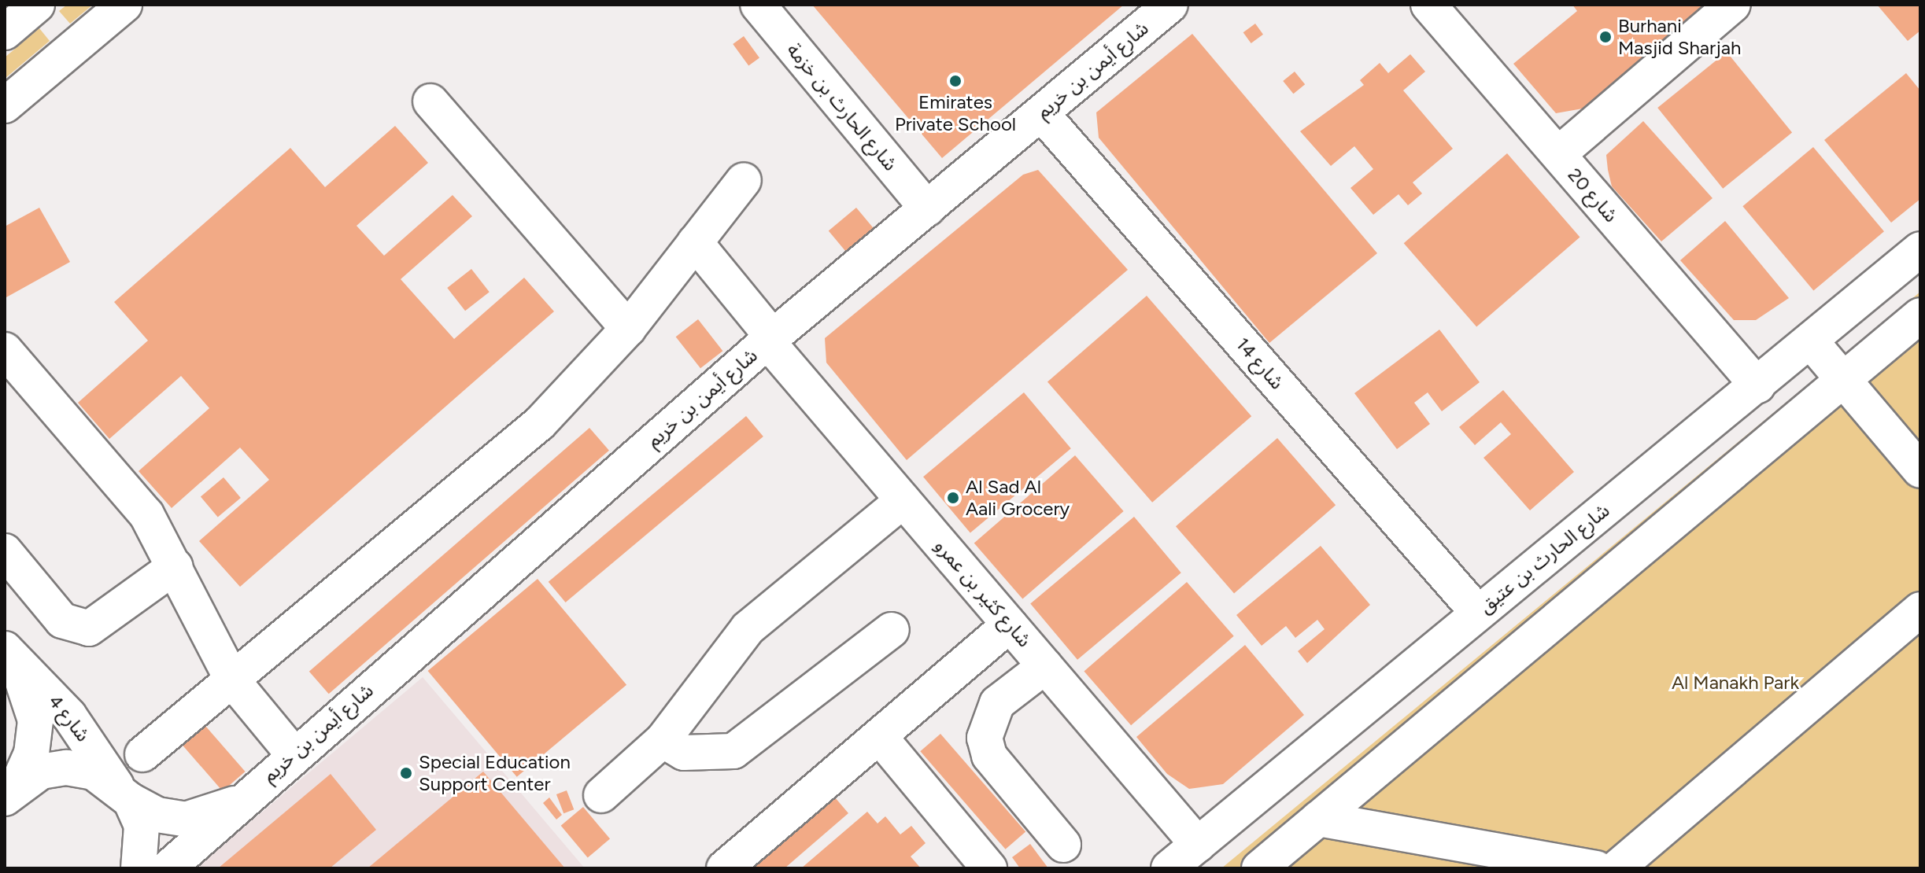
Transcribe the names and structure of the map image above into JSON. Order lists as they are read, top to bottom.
{
  "streets": {
    "street": [
      "شارع أيمن بن خريم",
      "شارع الحارث بن خزمة",
      "شارع 20",
      "شارع 14",
      "شارع الحارث بن عتيق",
      "شارع كثير بن عمرو",
      "شارع 4"
    ]
  },
  "crossings": [
    ["شارع أيمن بن خريم", "شارع الحارث بن خزمة"],
    ["شارع أيمن بن خريم", "شارع 14"],
    ["شارع أيمن بن خريم", "شارع كثير بن عمرو"],
    ["شارع أيمن بن خريم", "شارع 4"],
    ["شارع 20", "شارع الحارث بن عتيق"],
    ["شارع 14", "شارع الحارث بن عتيق"],
    ["شارع الحارث بن عتيق", "شارع كثير بن عمرو"]
  ],
  "parks": ["Al Manakh Park"],
  "places": [
    "Burhani Masjid Sharjah",
    "Emirates Private School",
    "Al Sad Al Aali Grocery",
    "Special Education Support Center"
  ]
}
